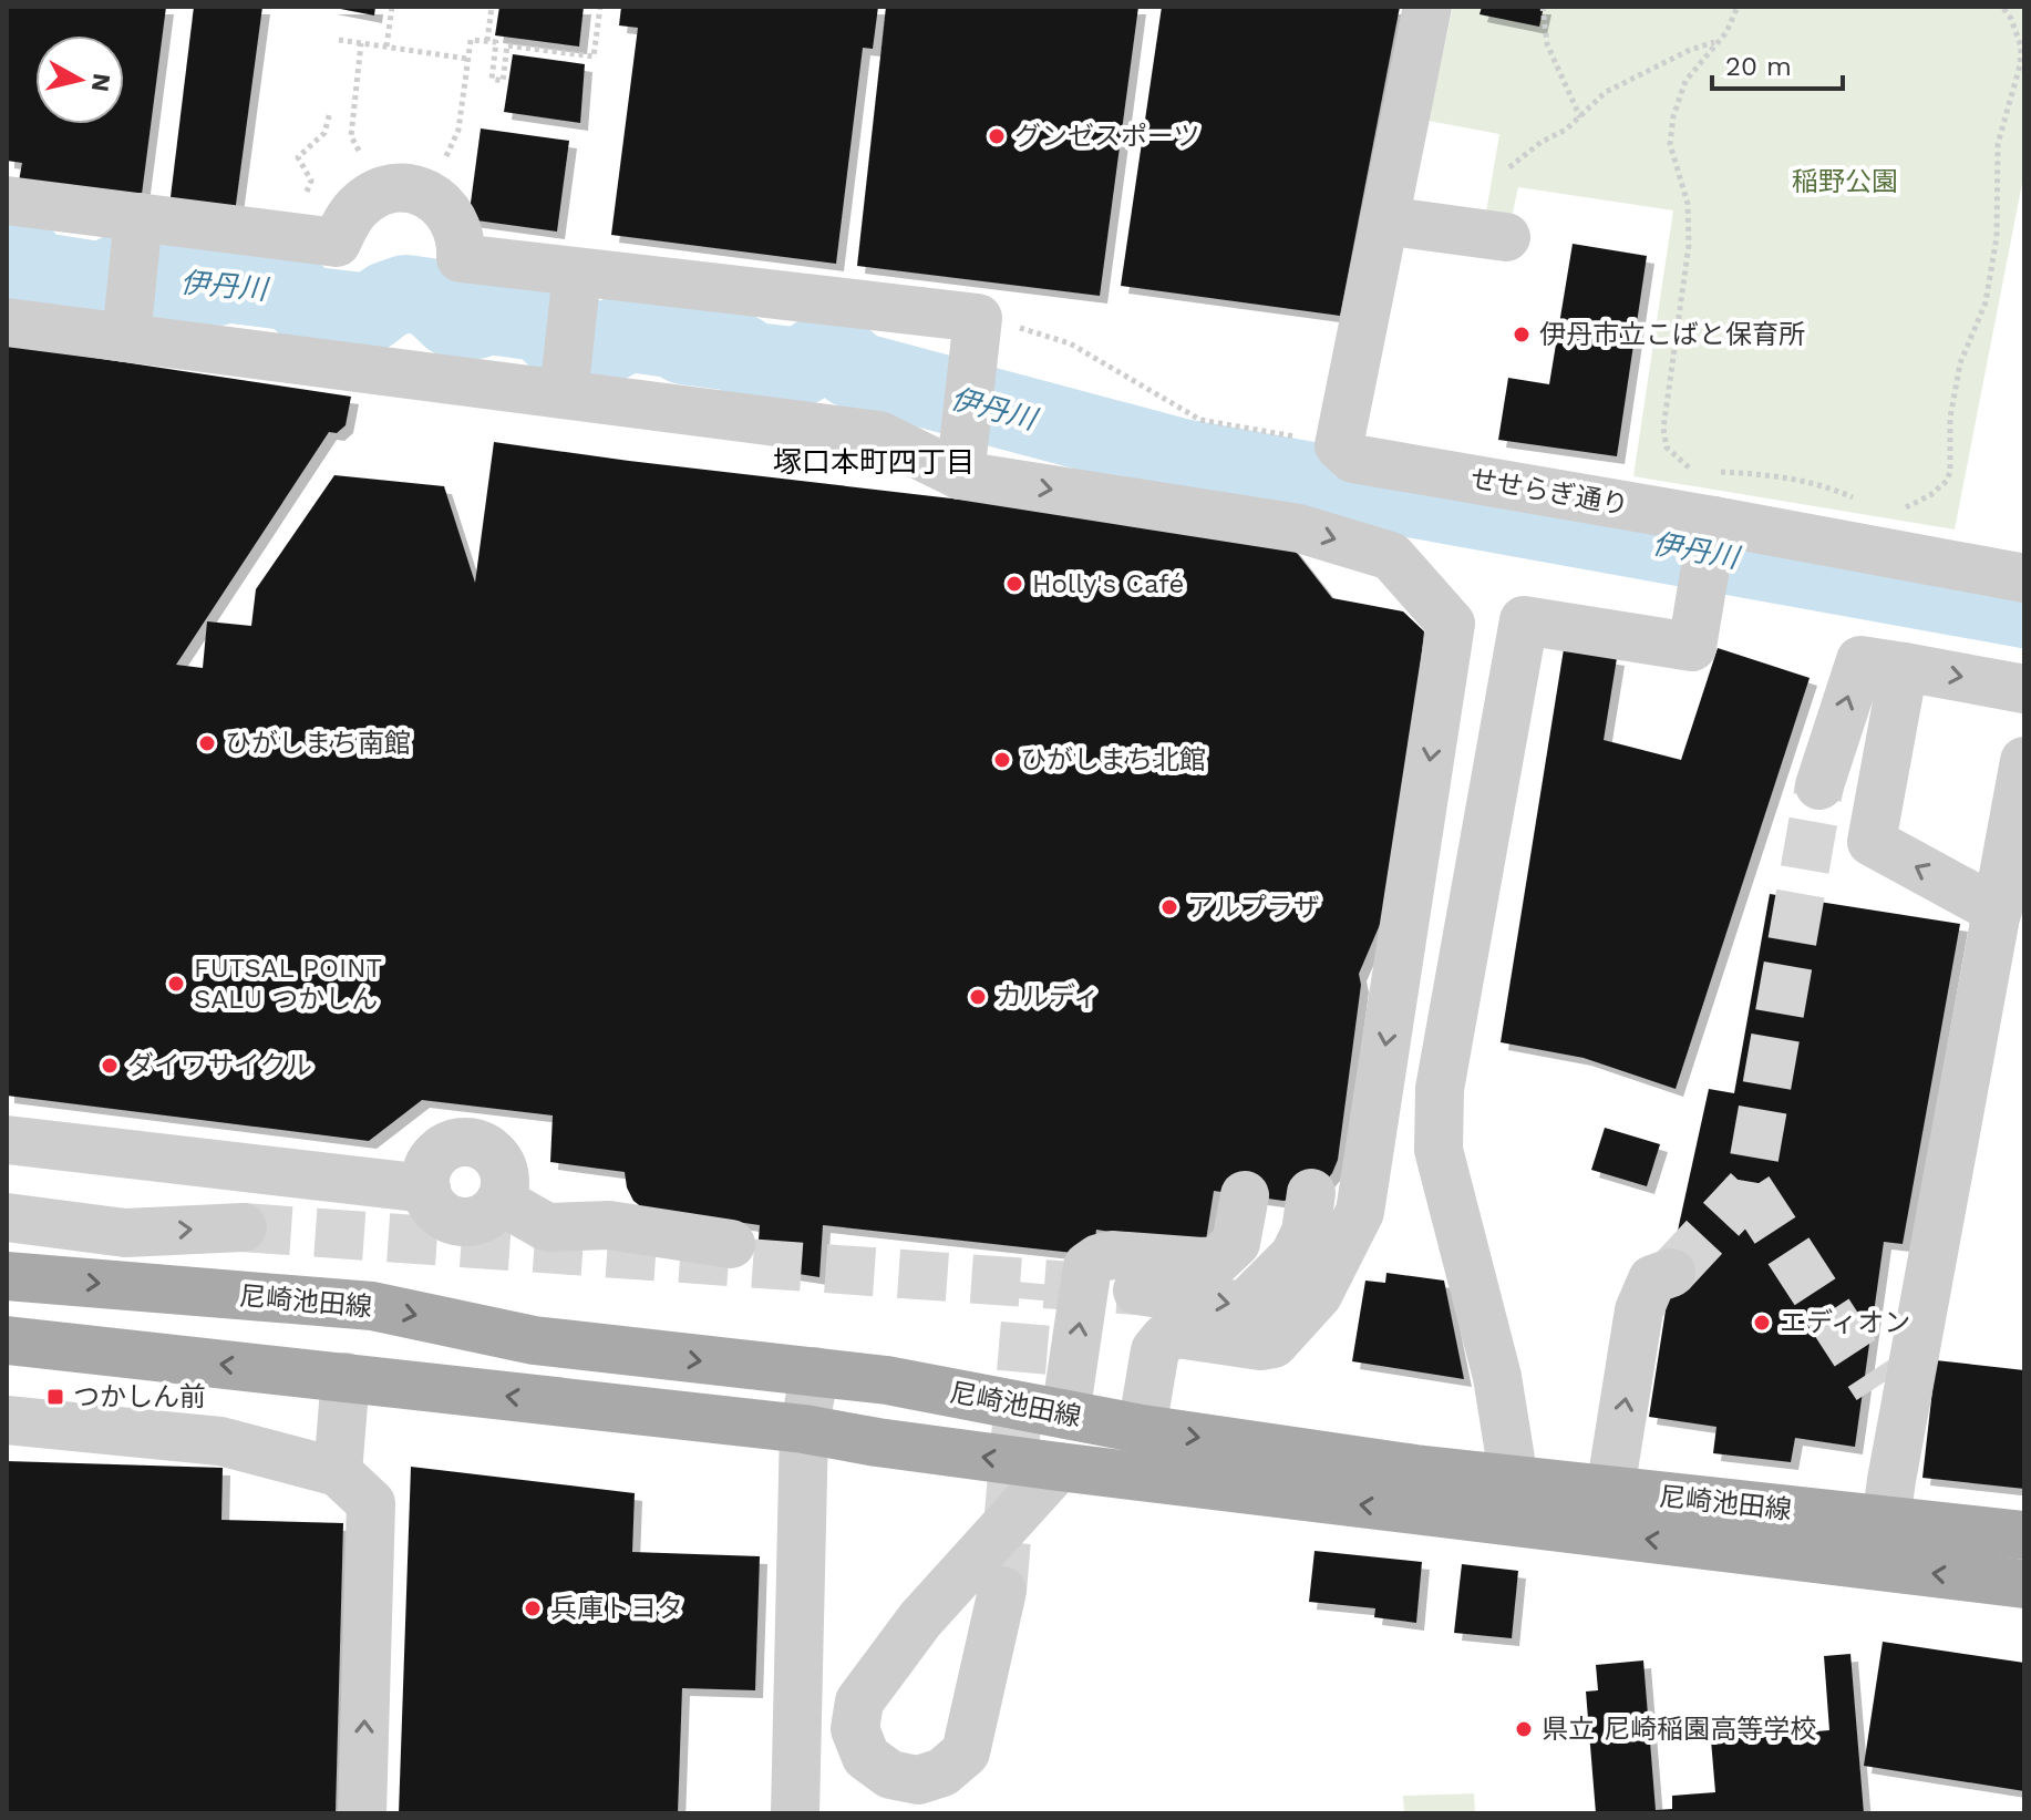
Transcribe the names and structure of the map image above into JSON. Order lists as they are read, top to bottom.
{
  "streets": {
    "main road": ["尼崎池田線"],
    "street": ["せせらぎ通り"]
  },
  "districts": ["塚口本町四丁目"],
  "water": ["伊丹川"],
  "parks": ["稲野公園"],
  "places": {
    "other": [
      "グンゼスポーツ",
      "伊丹市立こばと保育所",
      "Holly's Café",
      "ひがしまち南館",
      "ひがしまち北館",
      "アルプラザ",
      "FUTSAL POINT SALU つかしん",
      "カルディ",
      "ダイワサイクル",
      "エディオン",
      "兵庫トヨタ",
      "県立 尼崎稲園高等学校"
    ],
    "transit": ["つかしん前"]
  },
  "scale_bar": "20 m",
  "north": "right"
}
